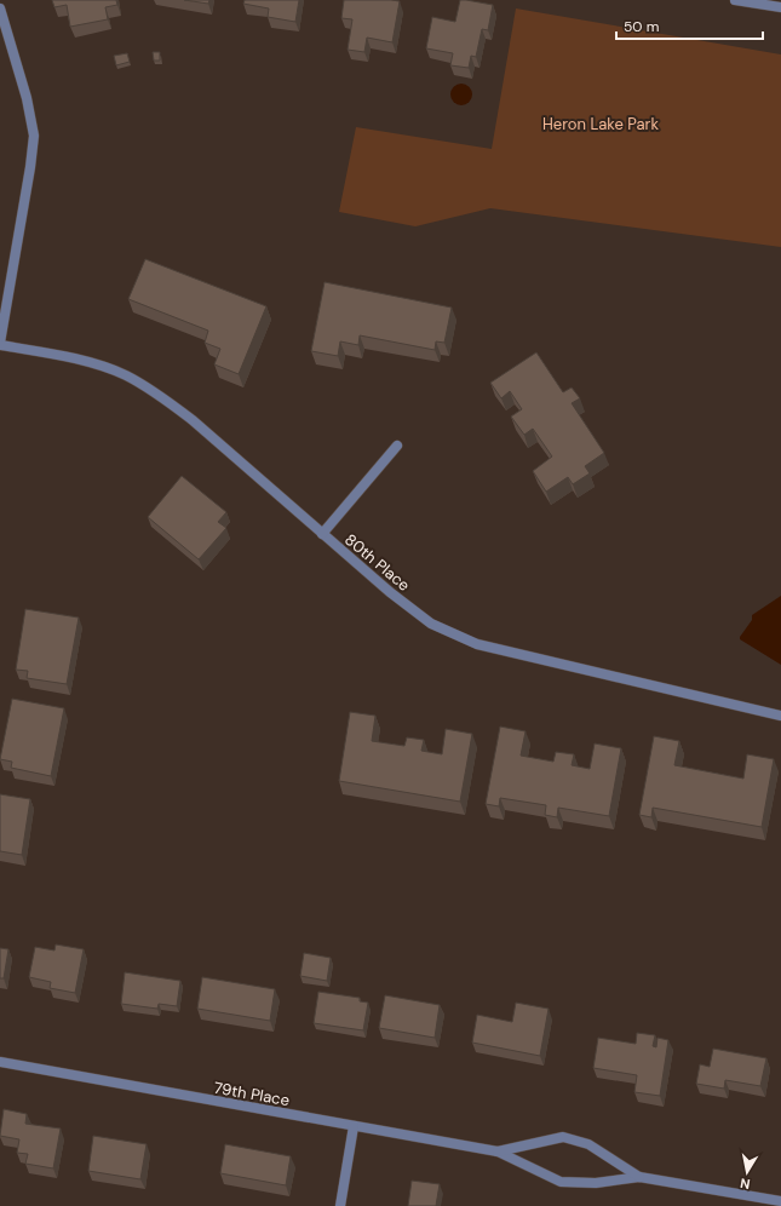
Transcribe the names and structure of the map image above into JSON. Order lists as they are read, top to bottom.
{
  "streets": {
    "street": ["80th Place", "79th Place"]
  },
  "parks": ["Heron Lake Park"],
  "scale_bar": "50 m",
  "north": "bottom"
}
